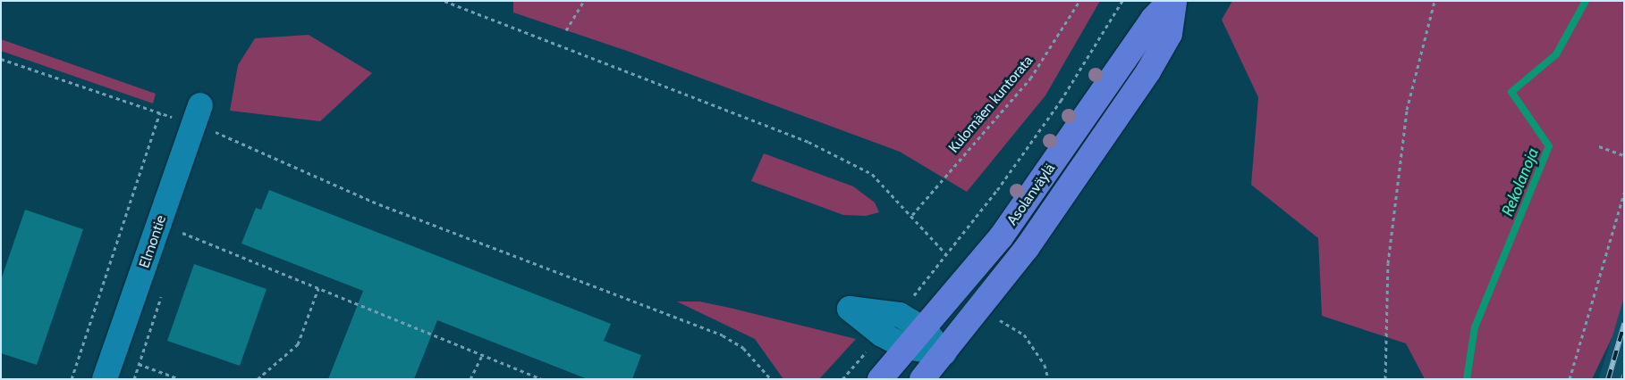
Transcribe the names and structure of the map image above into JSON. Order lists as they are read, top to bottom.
{
  "streets": {
    "main road": ["Asolanväylä"],
    "street": ["Elmontie"],
    "path": ["Kulomäen kuntorata"]
  },
  "water": ["Rekolanoja"]
}
